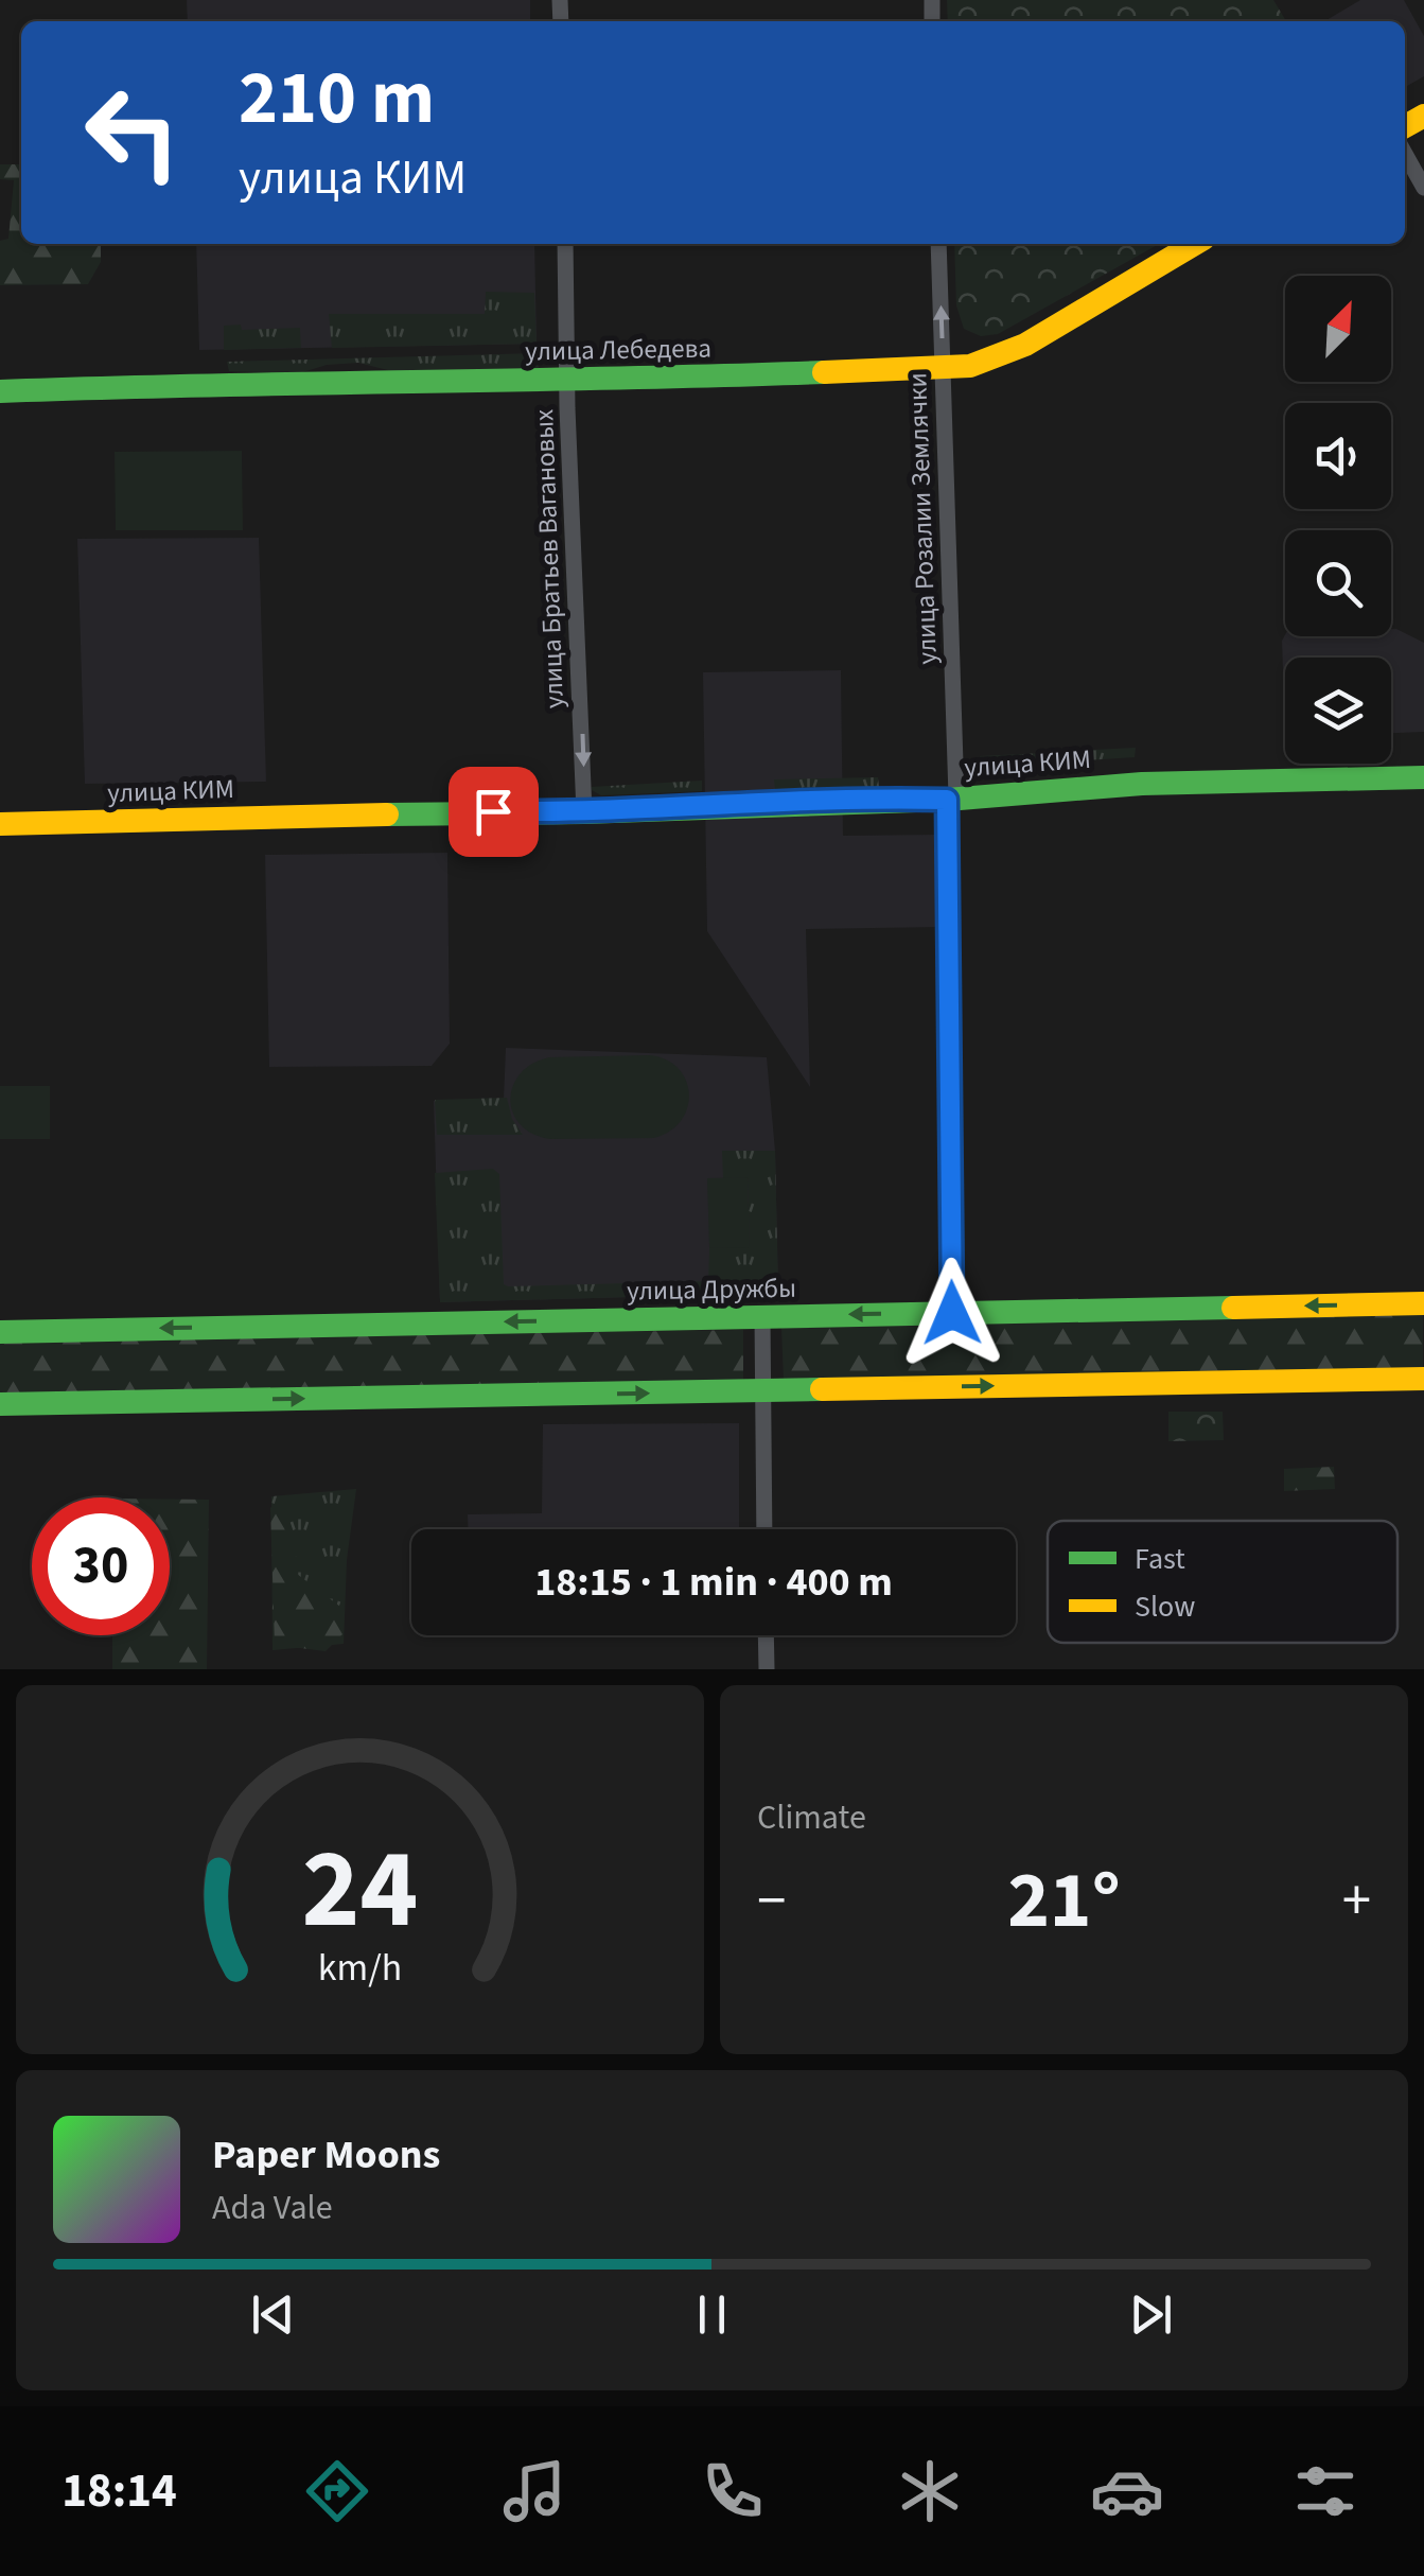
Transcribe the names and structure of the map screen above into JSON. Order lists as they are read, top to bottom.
{
  "streets": {
    "main road": ["улица Лебедева", "улица КИМ", "улица Дружбы"],
    "street": ["улица Розалии Землячки", "улица Братьев Вагановых"]
  },
  "crossings": [
    ["улица Лебедева", "улица Розалии Землячки"],
    ["улица Лебедева", "улица Братьев Вагановых"],
    ["улица Розалии Землячки", "улица КИМ"],
    ["улица Розалии Землячки", "улица Дружбы"],
    ["улица Братьев Вагановых", "улица КИМ"]
  ],
  "one_way": ["улица Братьев Вагановых"],
  "legend": ["Fast", "Slow"],
  "north": "top right",
  "page": {
    "turn": ["210 m", "улица КИМ"],
    "limit": "30",
    "trip": "18:15 · 1 min · 400 m",
    "tile": "Climate",
    "heat": ["−", "21°", "+"],
    "song": ["Paper Moons", "Ada Vale"],
    "tabs": "18:14",
    "gauge": ["24", "km/h"]
  }
}
